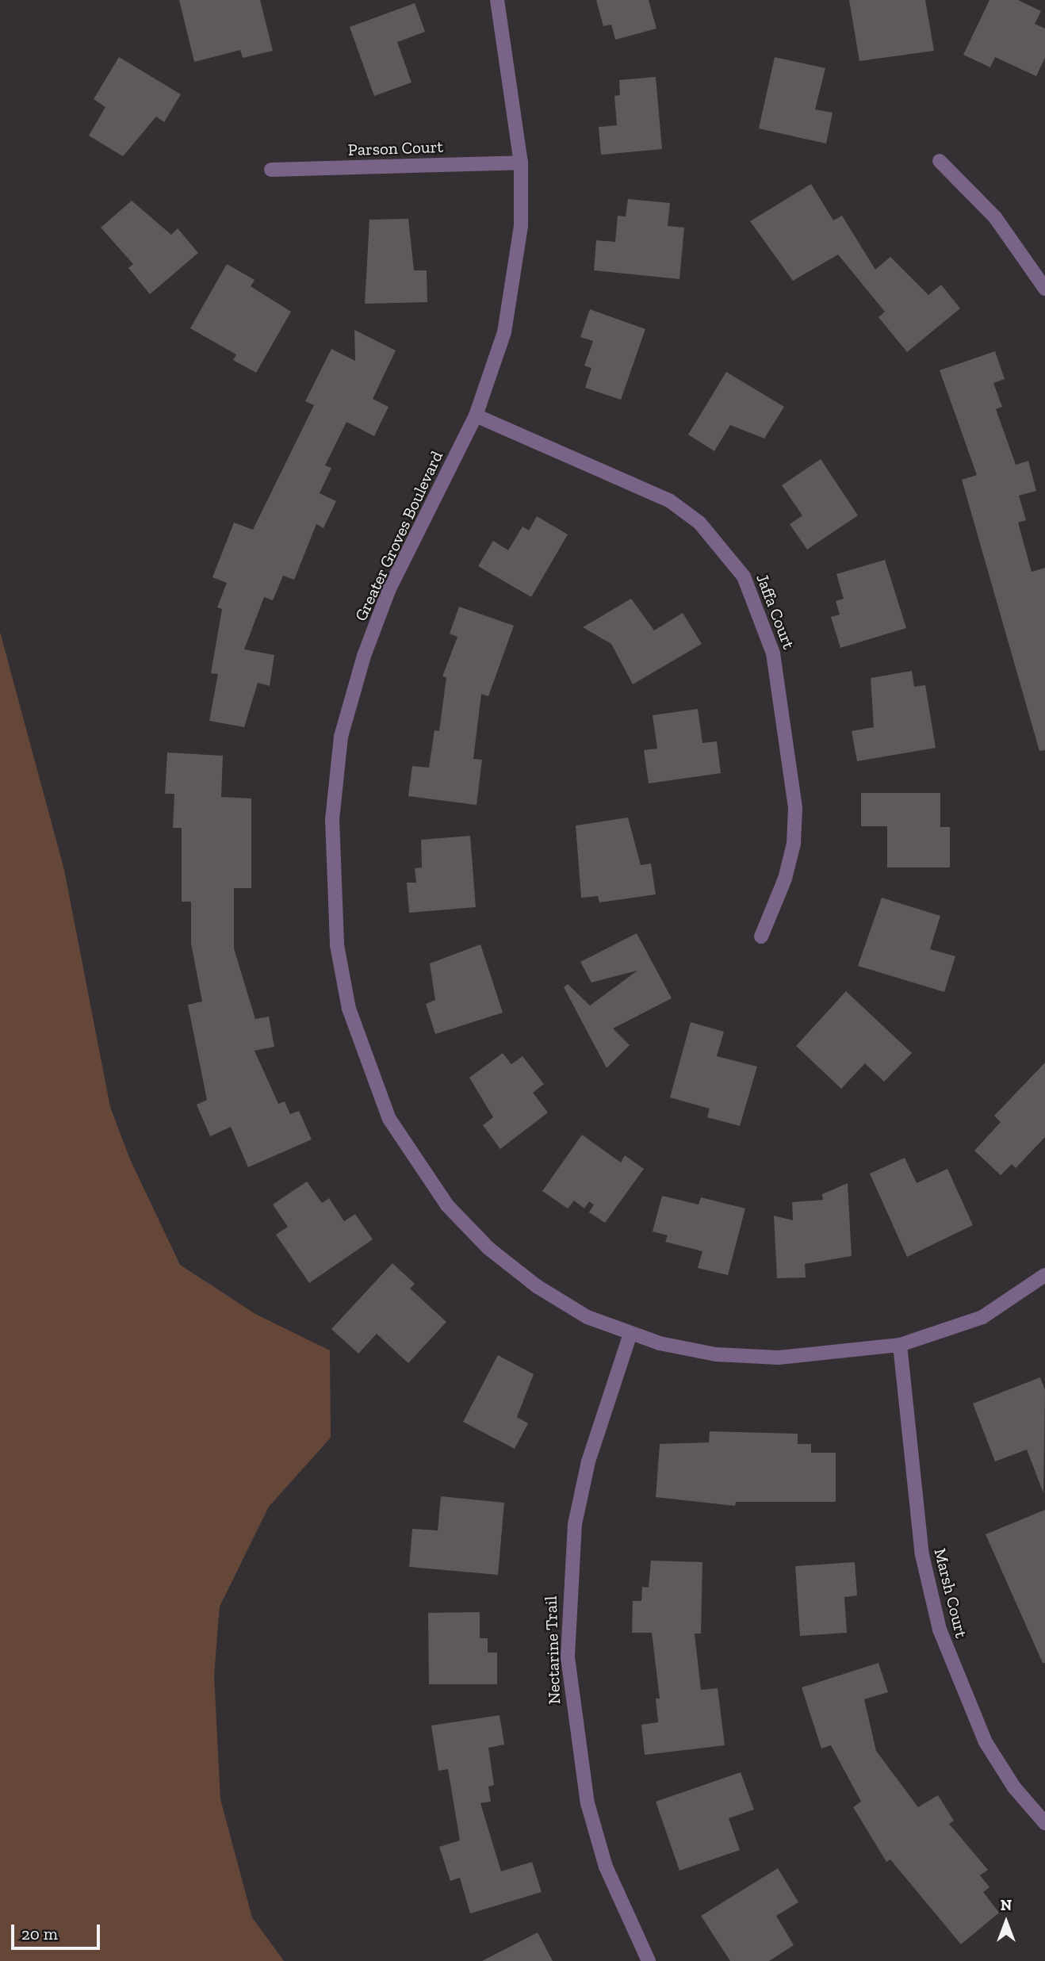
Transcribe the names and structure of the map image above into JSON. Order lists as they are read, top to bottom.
{
  "streets": {
    "street": [
      "Parson Court",
      "Greater Groves Boulevard",
      "Jaffa Court",
      "Marsh Court",
      "Nectarine Trail"
    ]
  },
  "crossings": [
    ["Parson Court", "Greater Groves Boulevard"],
    ["Greater Groves Boulevard", "Jaffa Court"],
    ["Greater Groves Boulevard", "Marsh Court"],
    ["Greater Groves Boulevard", "Nectarine Trail"]
  ],
  "scale_bar": "20 m",
  "north": "top"
}
